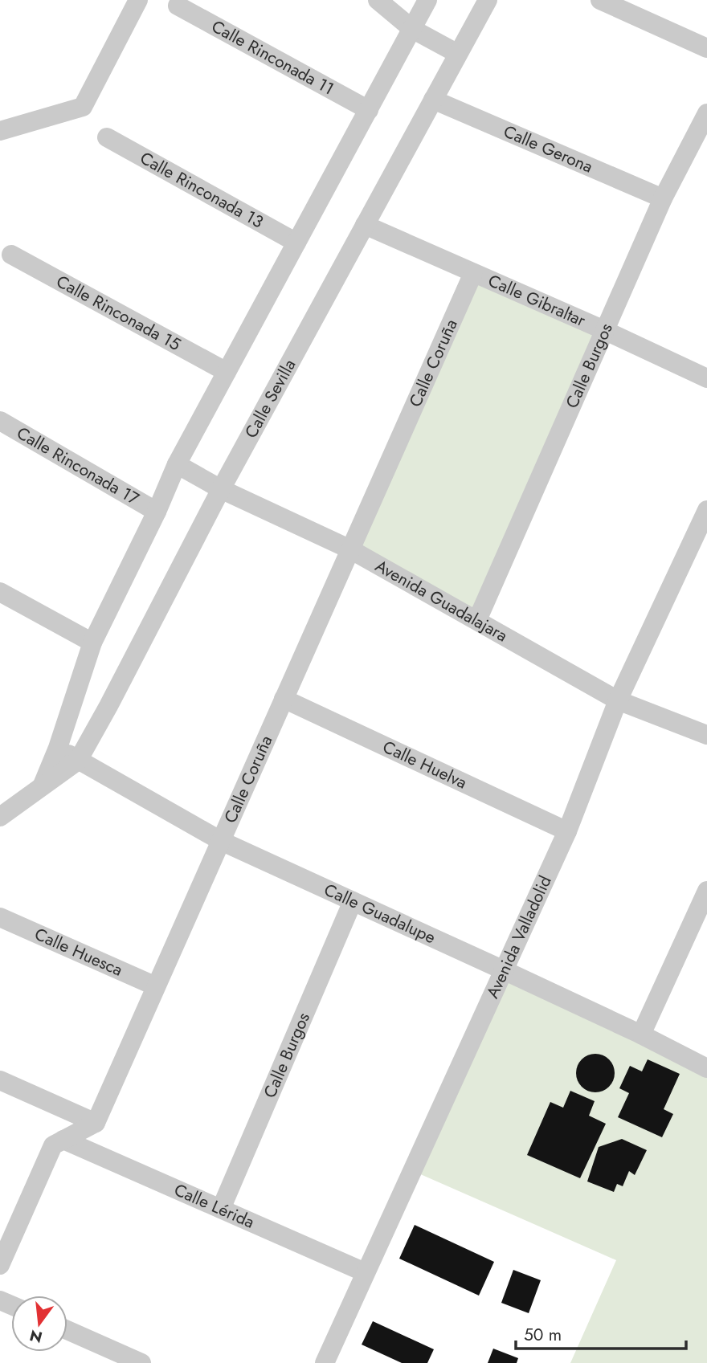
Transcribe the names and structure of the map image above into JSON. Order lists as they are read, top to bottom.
{
  "streets": {
    "street": [
      "Calle Rinconada 11",
      "Calle Gerona",
      "Calle Rinconada 13",
      "Calle Gibraltar",
      "Calle Rinconada 15",
      "Calle Coruña",
      "Calle Burgos",
      "Calle Sevilla",
      "Calle Rinconada 17",
      "Avenida Guadalajara",
      "Calle Huelva",
      "Calle Guadalupe",
      "Avenida Valladolid",
      "Calle Huesca",
      "Calle Lérida"
    ]
  },
  "crossings": [
    ["Calle Gerona", "Calle Burgos"],
    ["Calle Gerona", "Calle Sevilla"],
    ["Calle Gibraltar", "Calle Coruña"],
    ["Calle Gibraltar", "Calle Burgos"],
    ["Calle Gibraltar", "Calle Sevilla"],
    ["Calle Coruña", "Avenida Guadalajara"],
    ["Calle Coruña", "Calle Huelva"],
    ["Calle Coruña", "Calle Guadalupe"],
    ["Calle Coruña", "Calle Huesca"],
    ["Calle Burgos", "Avenida Guadalajara"],
    ["Calle Burgos", "Calle Guadalupe"],
    ["Calle Burgos", "Calle Lérida"],
    ["Calle Sevilla", "Avenida Guadalajara"],
    ["Calle Sevilla", "Calle Guadalupe"],
    ["Avenida Guadalajara", "Avenida Valladolid"],
    ["Calle Huelva", "Avenida Valladolid"],
    ["Calle Guadalupe", "Avenida Valladolid"],
    ["Avenida Valladolid", "Calle Lérida"]
  ],
  "scale_bar": "50 m",
  "north": "bottom"
}
